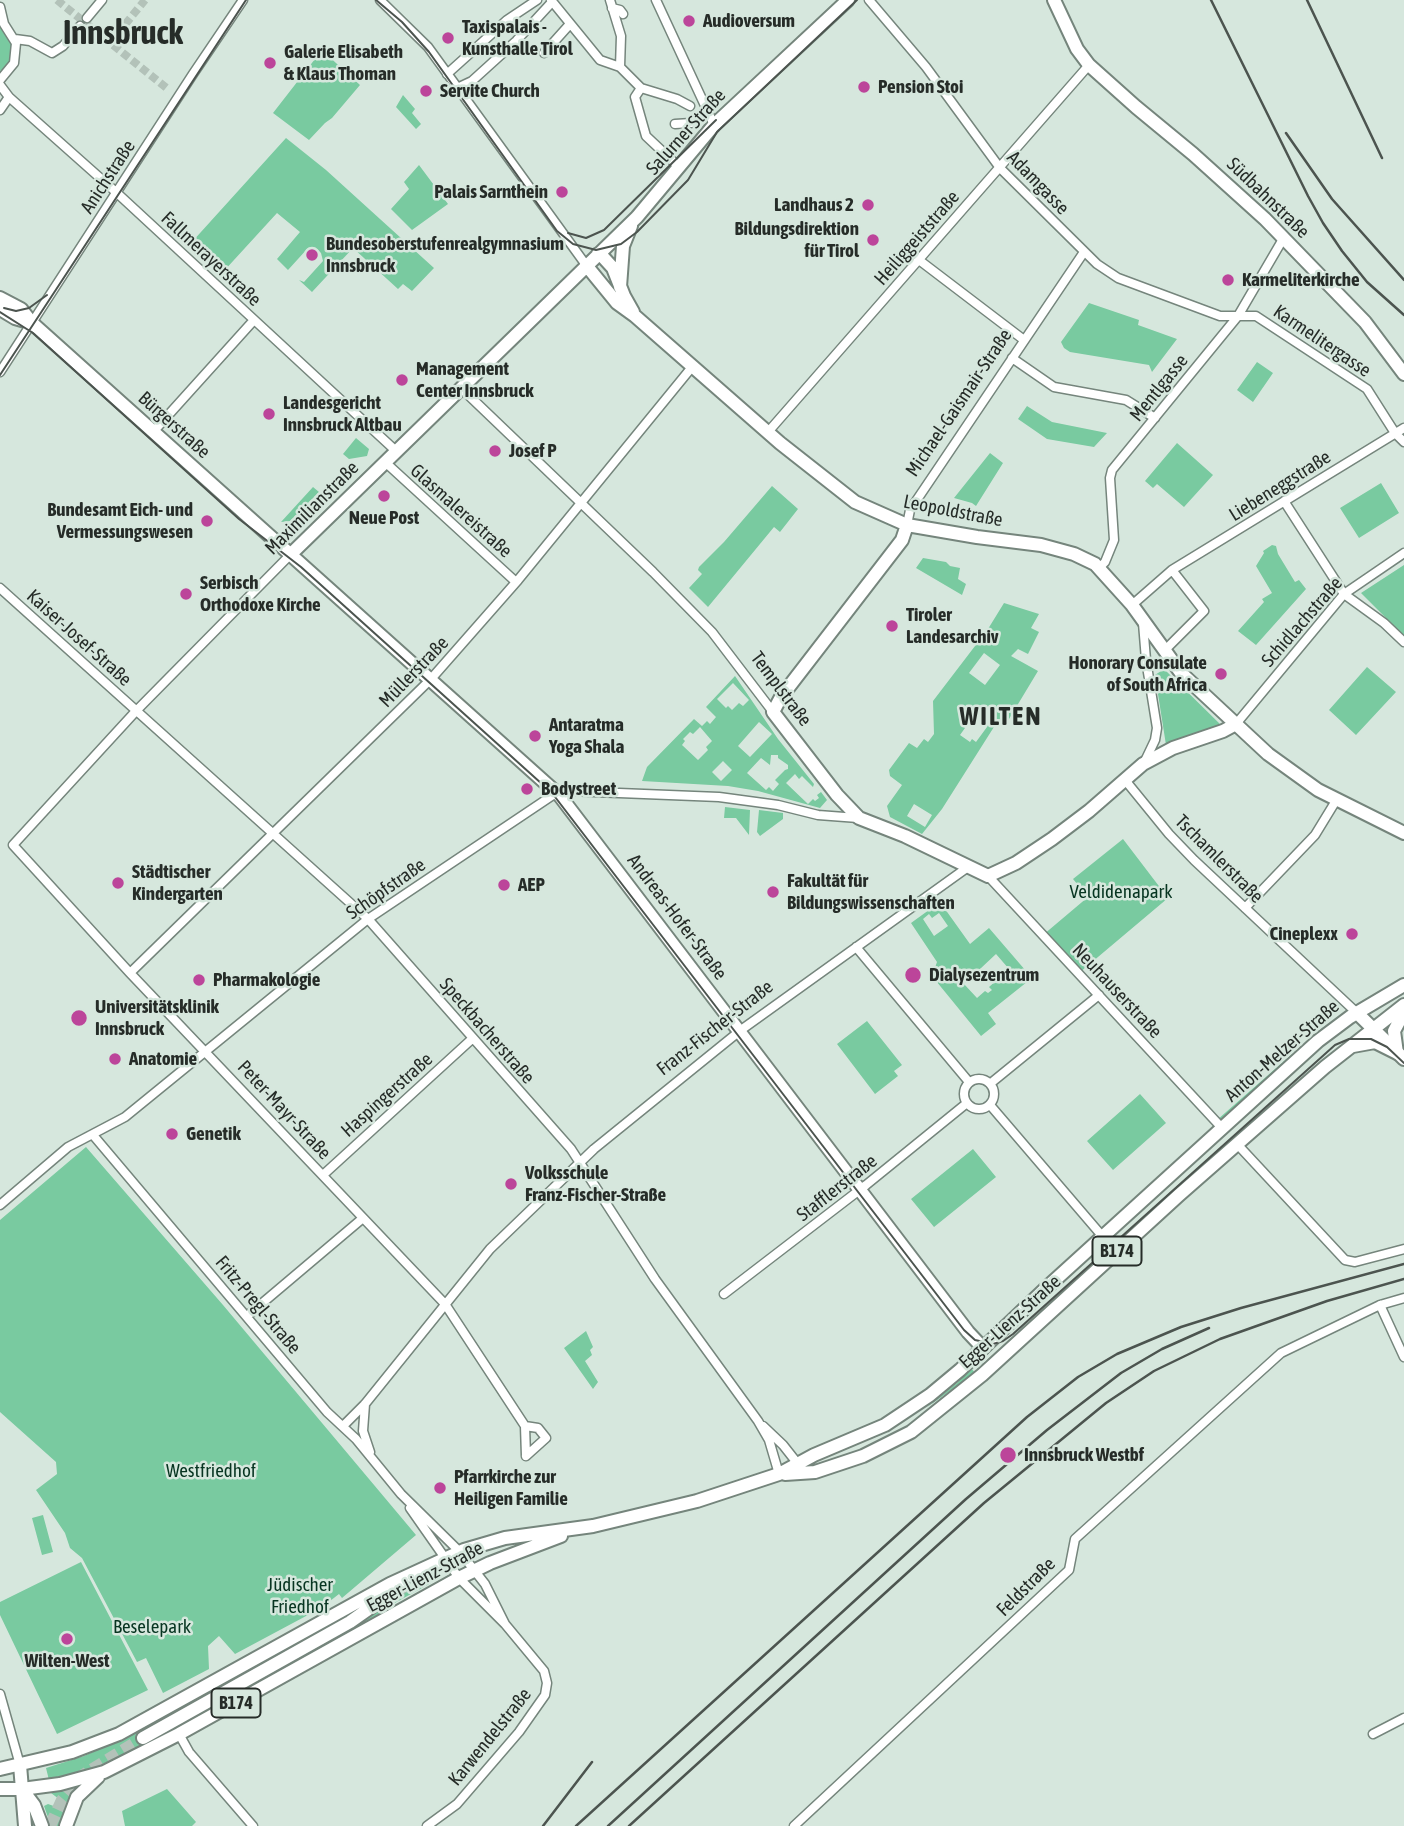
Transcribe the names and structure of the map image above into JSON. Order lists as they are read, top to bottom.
{
  "streets": {
    "street": [
      "Salurner Straße",
      "Anichstraße",
      "Adamgasse",
      "Südbahnstraße",
      "Heiliggeiststraße",
      "Fallmerayerstraße",
      "Karmelitergasse",
      "Mentlgasse",
      "Michael-Gaismair-Straße",
      "Bürgerstraße",
      "Liebeneggstraße",
      "Maximilianstraße",
      "Glasmalereistraße",
      "Leopoldstraße",
      "Schidlachstraße",
      "Kaiser-Josef-Straße",
      "Müllerstraße",
      "Templstraße",
      "Tschamlerstraße",
      "Schöpfstraße",
      "Andreas-Hofer-Straße",
      "Neuhauserstraße",
      "Franz-Fischer-Straße",
      "Speckbacherstraße",
      "Anton-Melzer-Straße",
      "Haspingerstraße",
      "Peter-Mayr-Straße",
      "Stafflerstraße",
      "B174",
      "Fritz-Pregl-Straße",
      "Egger-Lienz-Straße",
      "Feldstraße",
      "Karwendelstraße"
    ]
  },
  "crossings": [
    ["Salurner Straße", "Maximilianstraße"],
    ["Salurner Straße", "Leopoldstraße"],
    ["Anichstraße", "Fallmerayerstraße"],
    ["Anichstraße", "Bürgerstraße"],
    ["Adamgasse", "Heiliggeiststraße"],
    ["Adamgasse", "Karmelitergasse"],
    ["Adamgasse", "Mentlgasse"],
    ["Adamgasse", "Michael-Gaismair-Straße"],
    ["Südbahnstraße", "Heiliggeiststraße"],
    ["Südbahnstraße", "Mentlgasse"],
    ["Heiliggeiststraße", "Leopoldstraße"],
    ["Fallmerayerstraße", "Maximilianstraße"],
    ["Karmelitergasse", "Mentlgasse"],
    ["Karmelitergasse", "Liebeneggstraße"],
    ["Mentlgasse", "Leopoldstraße"],
    ["Michael-Gaismair-Straße", "Leopoldstraße"],
    ["Michael-Gaismair-Straße", "Templstraße"],
    ["Bürgerstraße", "Maximilianstraße"],
    ["Bürgerstraße", "Andreas-Hofer-Straße"],
    ["Liebeneggstraße", "Leopoldstraße"],
    ["Maximilianstraße", "Glasmalereistraße"],
    ["Maximilianstraße", "Leopoldstraße"],
    ["Maximilianstraße", "Kaiser-Josef-Straße"],
    ["Maximilianstraße", "Templstraße"],
    ["Maximilianstraße", "Andreas-Hofer-Straße"],
    ["Maximilianstraße", "Speckbacherstraße"],
    ["Maximilianstraße", "Peter-Mayr-Straße"],
    ["Glasmalereistraße", "Müllerstraße"],
    ["Leopoldstraße", "Schidlachstraße"],
    ["Leopoldstraße", "Müllerstraße"],
    ["Kaiser-Josef-Straße", "Speckbacherstraße"],
    ["Müllerstraße", "Templstraße"],
    ["Müllerstraße", "Andreas-Hofer-Straße"],
    ["Müllerstraße", "Speckbacherstraße"],
    ["Müllerstraße", "Peter-Mayr-Straße"],
    ["Templstraße", "Franz-Fischer-Straße"],
    ["Tschamlerstraße", "Anton-Melzer-Straße"],
    ["Schöpfstraße", "Andreas-Hofer-Straße"],
    ["Schöpfstraße", "Speckbacherstraße"],
    ["Schöpfstraße", "Peter-Mayr-Straße"],
    ["Schöpfstraße", "Fritz-Pregl-Straße"],
    ["Andreas-Hofer-Straße", "Franz-Fischer-Straße"],
    ["Andreas-Hofer-Straße", "Stafflerstraße"],
    ["Andreas-Hofer-Straße", "Egger-Lienz-Straße"],
    ["Neuhauserstraße", "Anton-Melzer-Straße"],
    ["Neuhauserstraße", "Egger-Lienz-Straße"],
    ["Franz-Fischer-Straße", "Speckbacherstraße"],
    ["Franz-Fischer-Straße", "Peter-Mayr-Straße"],
    ["Franz-Fischer-Straße", "Fritz-Pregl-Straße"],
    ["Speckbacherstraße", "Haspingerstraße"],
    ["Speckbacherstraße", "Egger-Lienz-Straße"],
    ["Anton-Melzer-Straße", "Egger-Lienz-Straße"],
    ["Haspingerstraße", "Peter-Mayr-Straße"],
    ["B174", "Egger-Lienz-Straße"],
    ["Fritz-Pregl-Straße", "Egger-Lienz-Straße"],
    ["Fritz-Pregl-Straße", "Karwendelstraße"],
    ["Egger-Lienz-Straße", "Karwendelstraße"]
  ],
  "districts": ["Innsbruck", "WILTEN"],
  "parks": [
    "Veldidenapark",
    "Westfriedhof",
    "Jüdischer Friedhof",
    "Beselepark"
  ],
  "places": [
    "Audioversum",
    "Taxispalais - Kunsthalle Tirol",
    "Galerie Elisabeth & Klaus Thoman",
    "Pension Stoi",
    "Servite Church",
    "Palais Sarnthein",
    "Landhaus 2",
    "Bildungsdirektion für Tirol",
    "Bundesoberstufenrealgymnasium Innsbruck",
    "Karmeliterkirche",
    "Management Center Innsbruck",
    "Landesgericht Innsbruck Altbau",
    "Josef P",
    "Neue Post",
    "Bundesamt Eich- und Vermessungswesen",
    "Serbisch Orthodoxe Kirche",
    "Tiroler Landesarchiv",
    "Honorary Consulate of South Africa",
    "Antaratma Yoga Shala",
    "Bodystreet",
    "Städtischer Kindergarten",
    "AEP",
    "Fakultät für Bildungswissenschaften",
    "Cineplexx",
    "Dialysezentrum",
    "Pharmakologie",
    "Universitätsklinik Innsbruck",
    "Anatomie",
    "Genetik",
    "Volksschule Franz-Fischer-Straße",
    "Innsbruck Westbf",
    "Pfarrkirche zur Heiligen Familie",
    "Wilten-West"
  ]
}
